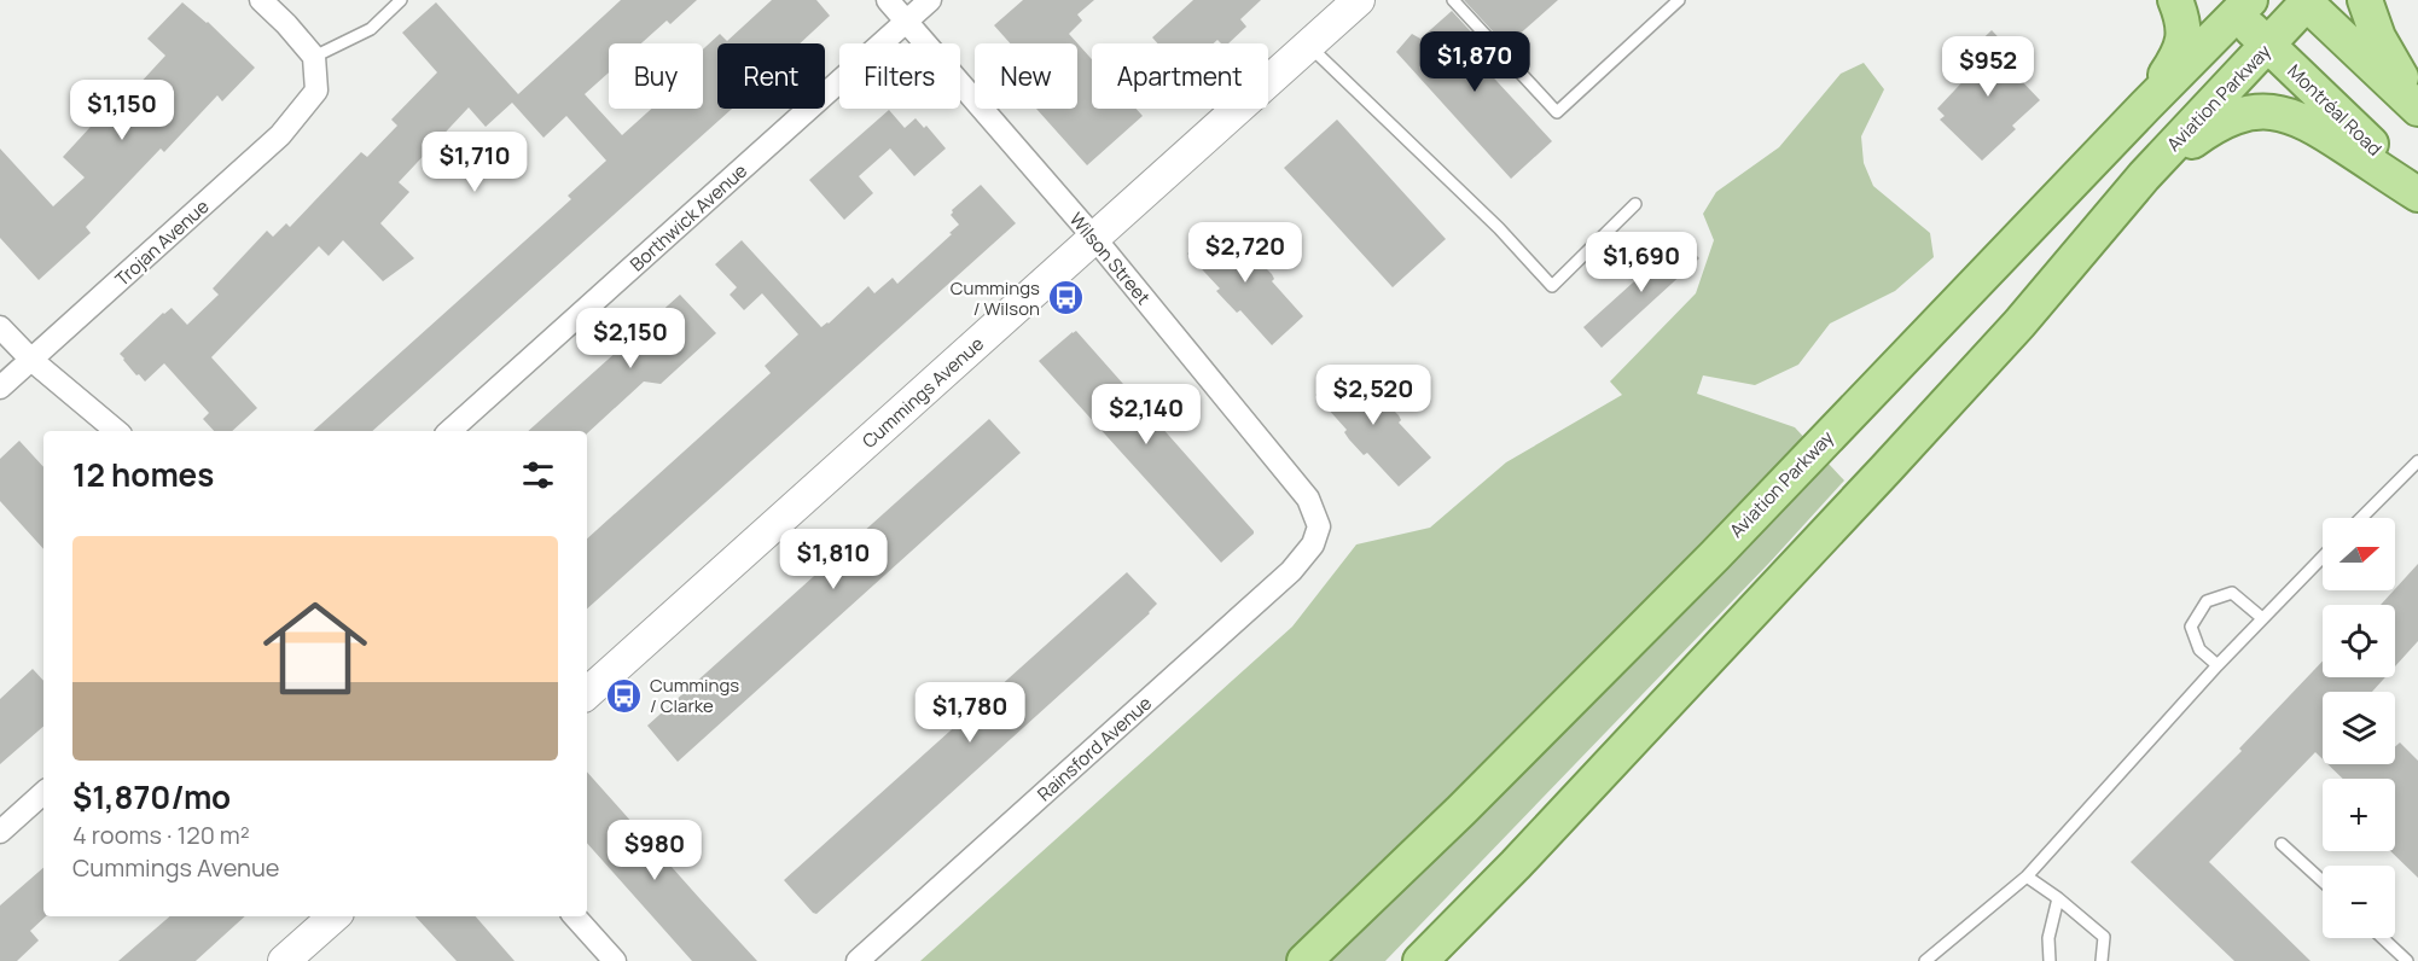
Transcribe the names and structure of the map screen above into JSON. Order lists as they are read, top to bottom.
{
  "streets": {
    "main road": ["Aviation Parkway", "Montréal Road"],
    "street": [
      "Borthwick Avenue",
      "Trojan Avenue",
      "Wilson Street",
      "Cummings Avenue",
      "Rainsford Avenue"
    ]
  },
  "crossings": [
    ["Aviation Parkway", "Montréal Road"],
    ["Borthwick Avenue", "Wilson Street"],
    ["Wilson Street", "Cummings Avenue"],
    ["Wilson Street", "Rainsford Avenue"]
  ],
  "places": {
    "bus stop": ["Cummings / Wilson", "Cummings / Clarke"]
  },
  "north": "right",
  "page": {
    "price": [
      "$1,870",
      "$952",
      "$1,150",
      "$1,710",
      "$2,720",
      "$1,690",
      "$2,150",
      "$2,520",
      "$2,140",
      "$1,810",
      "$1,780",
      "$980"
    ],
    "chip": [
      "Buy",
      "Rent",
      "Filters",
      "New",
      "Apartment"
    ],
    "heading": "12 homes",
    "map_buttons": ["+", "−"],
    "list": [
      {
        "name": "$1,870/mo",
        "note": "4 rooms · 120 m² · Cummings Avenue"
      }
    ]
  }
}
